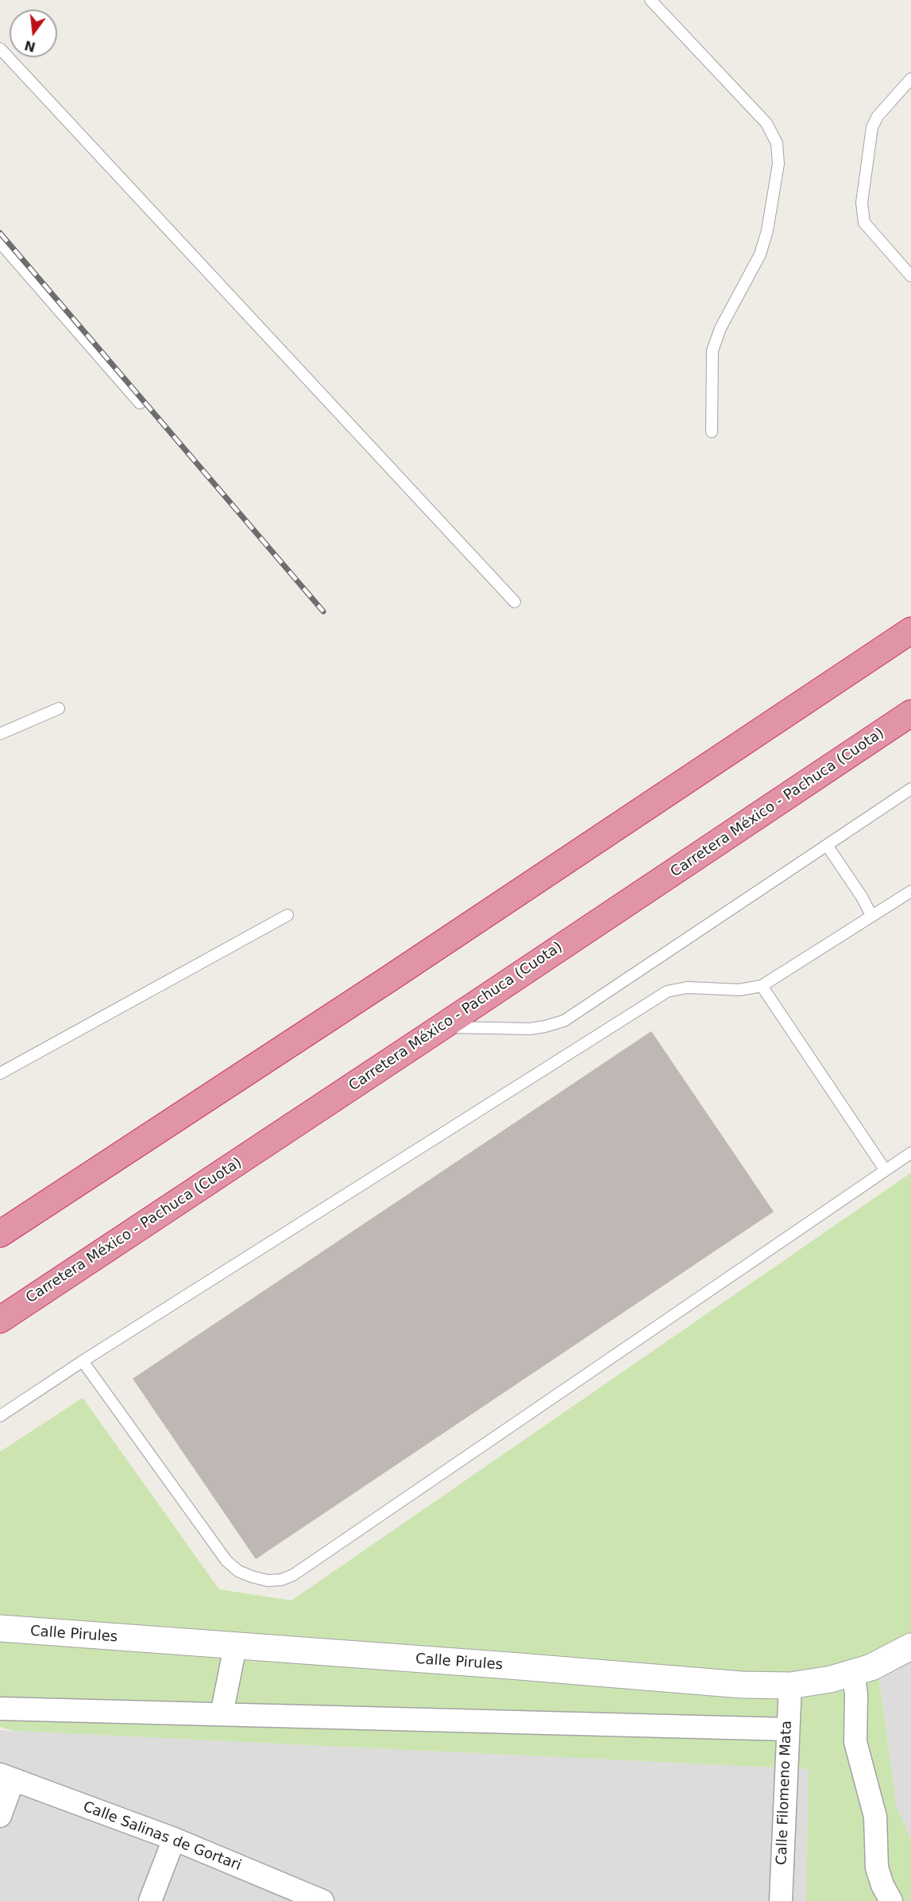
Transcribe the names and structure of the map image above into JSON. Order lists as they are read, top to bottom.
{
  "streets": {
    "highway": ["Carretera México - Pachuca (Cuota)"],
    "street": ["Calle Pirules", "Calle Filomeno Mata", "Calle Salinas de Gortari"]
  },
  "crossings": [
    ["Calle Pirules", "Calle Filomeno Mata"]
  ],
  "north": "bottom"
}
